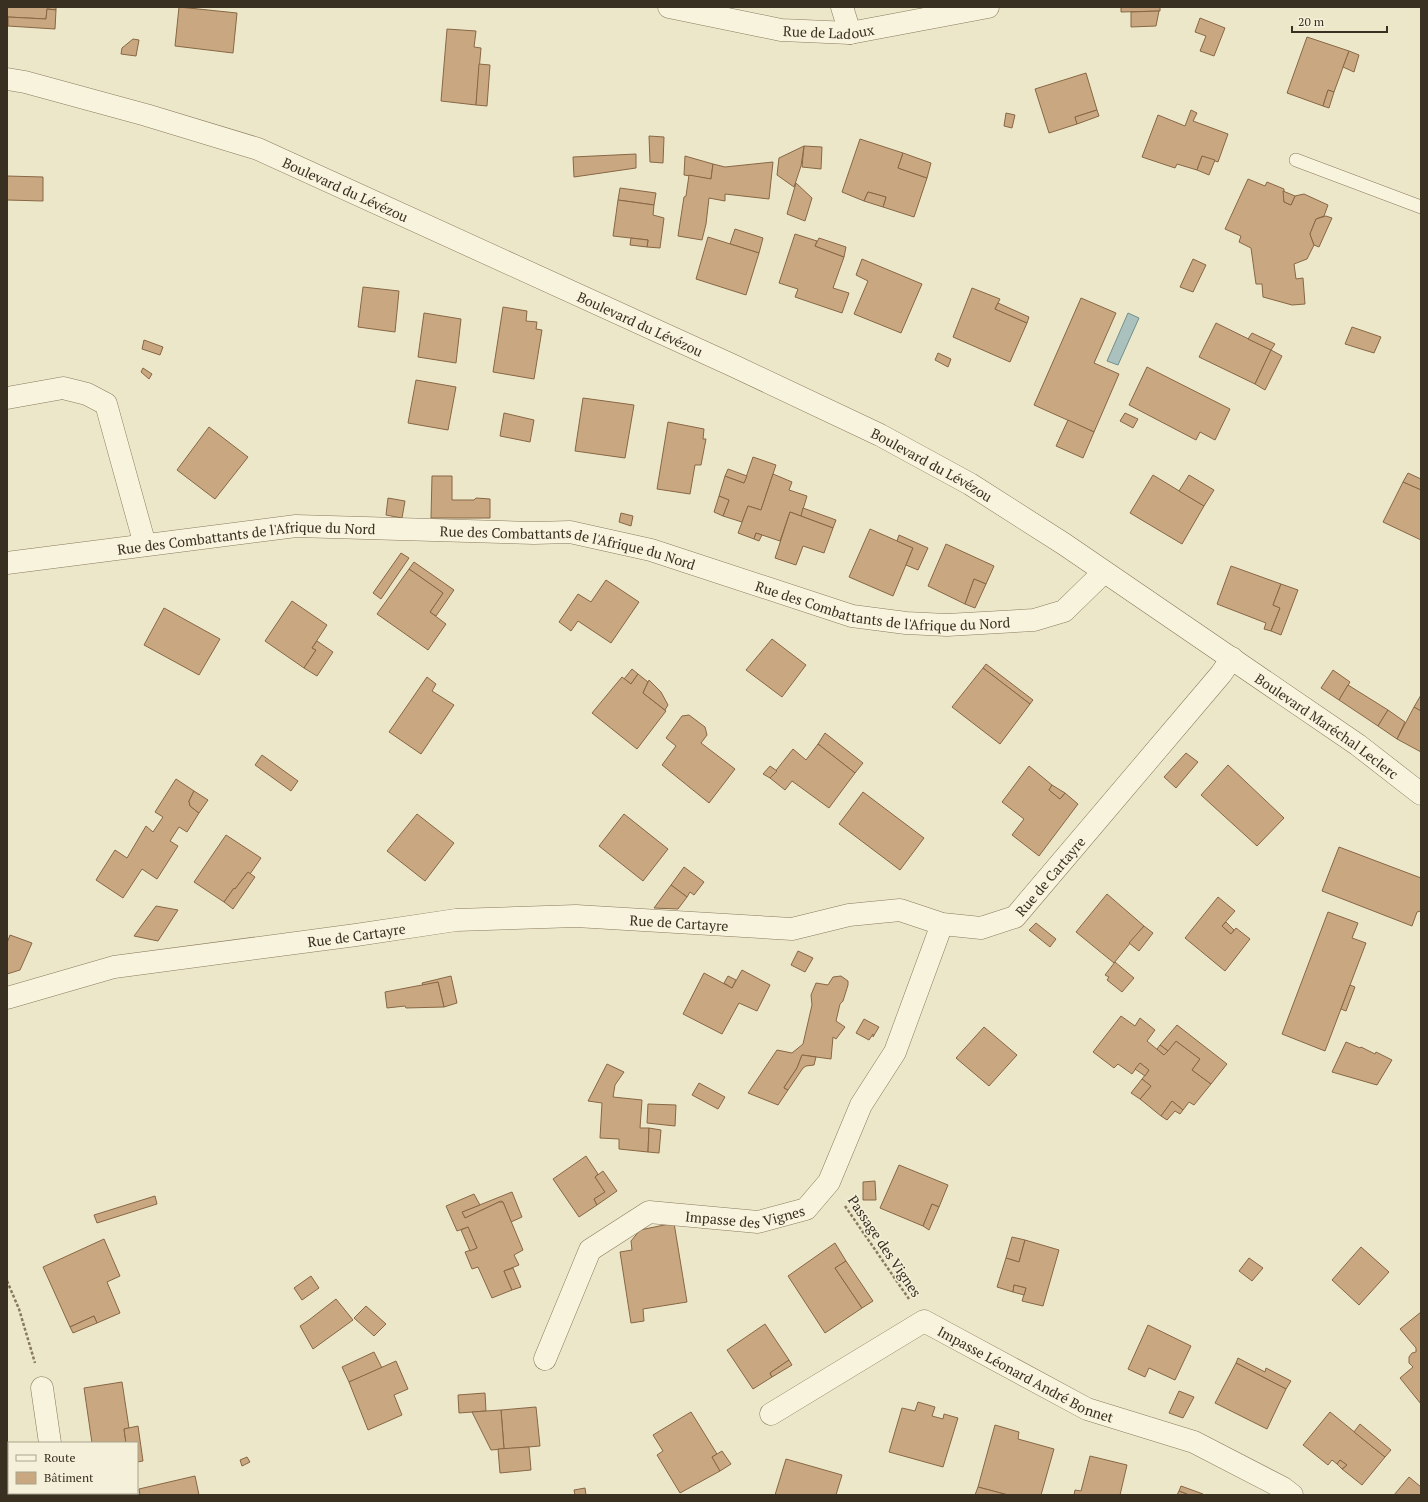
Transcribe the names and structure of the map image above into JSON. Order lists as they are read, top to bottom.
{
  "streets": {
    "street": [
      "Rue de Ladoux",
      "Boulevard du Lévézou",
      "Rue des Combattants de l'Afrique du Nord",
      "Boulevard Maréchal Leclerc",
      "Rue de Cartayre",
      "Impasse des Vignes",
      "Impasse Léonard André Bonnet"
    ],
    "path": ["Passage des Vignes"]
  },
  "crossings": [
    ["Boulevard du Lévézou", "Rue des Combattants de l'Afrique du Nord"],
    ["Boulevard du Lévézou", "Boulevard Maréchal Leclerc"],
    ["Boulevard du Lévézou", "Rue de Cartayre"],
    ["Boulevard Maréchal Leclerc", "Rue de Cartayre"],
    ["Rue de Cartayre", "Impasse des Vignes"],
    ["Impasse des Vignes", "Passage des Vignes"],
    ["Passage des Vignes", "Impasse Léonard André Bonnet"]
  ],
  "legend": ["Route", "Bâtiment"],
  "scale_bar": "20 m"
}
